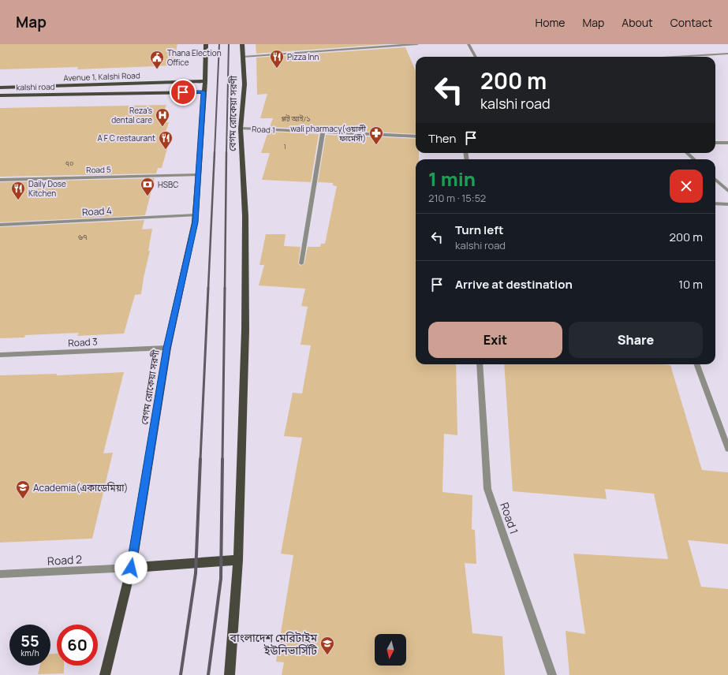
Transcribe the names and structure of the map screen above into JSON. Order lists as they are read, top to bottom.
{
  "streets": {
    "main road": ["Avenue 1, Kalshi Road", "kalshi road", "বেগম রোকেয়া সরণী"],
    "street": [
      "Road 1",
      "Road 5",
      "Road 4",
      "Road 3",
      "Road 2"
    ]
  },
  "crossings": [
    ["Avenue 1, Kalshi Road", "বেগম রোকেয়া সরণী"],
    ["kalshi road", "বেগম রোকেয়া সরণী"],
    ["বেগম রোকেয়া সরণী", "Road 1"],
    ["বেগম রোকেয়া সরণী", "Road 5"],
    ["বেগম রোকেয়া সরণী", "Road 4"],
    ["বেগম রোকেয়া সরণী", "Road 3"],
    ["বেগম রোকেয়া সরণী", "Road 2"]
  ],
  "places": {
    "restaurant": ["Pizza Inn", "A F C restaurant", "Daily Dose Kitchen"],
    "public building": ["Thana Election Office"],
    "hospital": ["Reza's dental care"],
    "pharmacy": ["wali pharmacy(ওয়ালী ফার্মেসী)"],
    "bank": ["HSBC"],
    "school or university": ["Academia(একাডেমিয়া)", "বাংলাদেশ মেরিটাইম ইউনিভার্সিটি"]
  },
  "house_numbers": [
    "প্লট আই/১",
    "1",
    "৭০",
    "৬৭"
  ],
  "north": "bottom",
  "page": {
    "header": "Map",
    "nav": [
      "Home",
      "Map",
      "About",
      "Contact"
    ],
    "turn": ["200 m", "kalshi road"],
    "then": "Then",
    "heading": ["1 min", "210 m · 15:52"],
    "list": [
      {
        "name": "Turn left",
        "note": "kalshi road",
        "value": "200 m"
      },
      {
        "name": "Arrive at destination",
        "value": "10 m"
      }
    ],
    "buttons": ["Exit", "Share"],
    "speed": "55 km/h",
    "limit": "60"
  }
}
